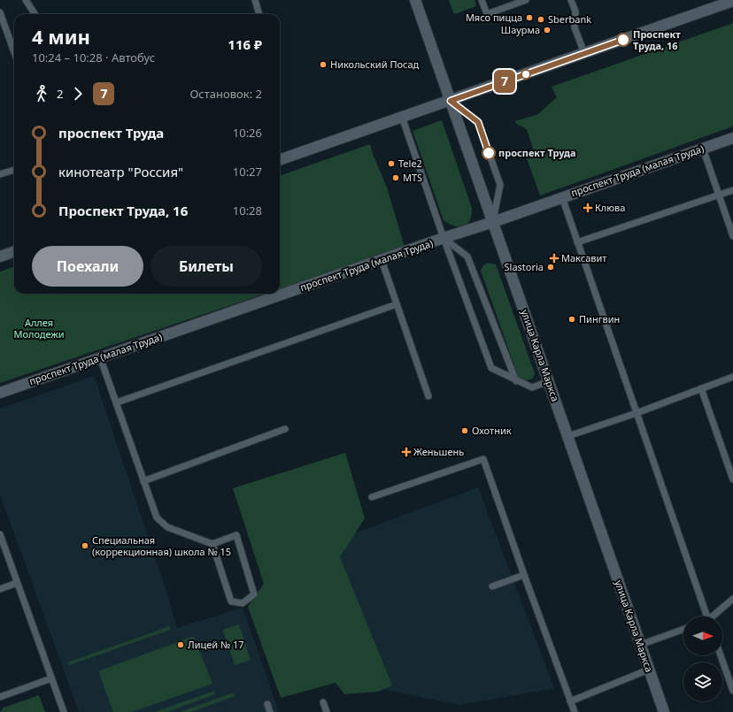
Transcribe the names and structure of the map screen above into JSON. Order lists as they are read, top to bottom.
{
  "streets": {
    "street": ["проспект Труда (малая Труда)", "улица Карла Маркса"]
  },
  "crossings": [
    ["проспект Труда (малая Труда)", "улица Карла Маркса"]
  ],
  "parks": ["Аллея Молодежи"],
  "places": {
    "other": [
      "Мясо пицца",
      "Sberbank",
      "Шаурма",
      "Проспект Труда, 16",
      "Никольский Посад",
      "проспект Труда",
      "Tele2",
      "MTS",
      "Slastoria",
      "Пингвин",
      "Охотник",
      "Специальная (коррекционная) школа № 15",
      "Лицей № 17"
    ],
    "health": ["Клюва", "Максавит", "Женьшень"]
  },
  "lines": ["bus line 7"],
  "north": "right",
  "page": {
    "on_map": "7",
    "heading": ["4 мин", "10:24 – 10:28 · Автобус", "116 ₽"],
    "legs": ["2", "7", "Остановок: 2"],
    "list": [
      {
        "name": "проспект Труда",
        "value": "10:26"
      },
      {
        "name": "кинотеатр \"Россия\"",
        "value": "10:27"
      },
      {
        "name": "Проспект Труда, 16",
        "value": "10:28"
      }
    ],
    "buttons": ["Поехали", "Билеты"]
  }
}
